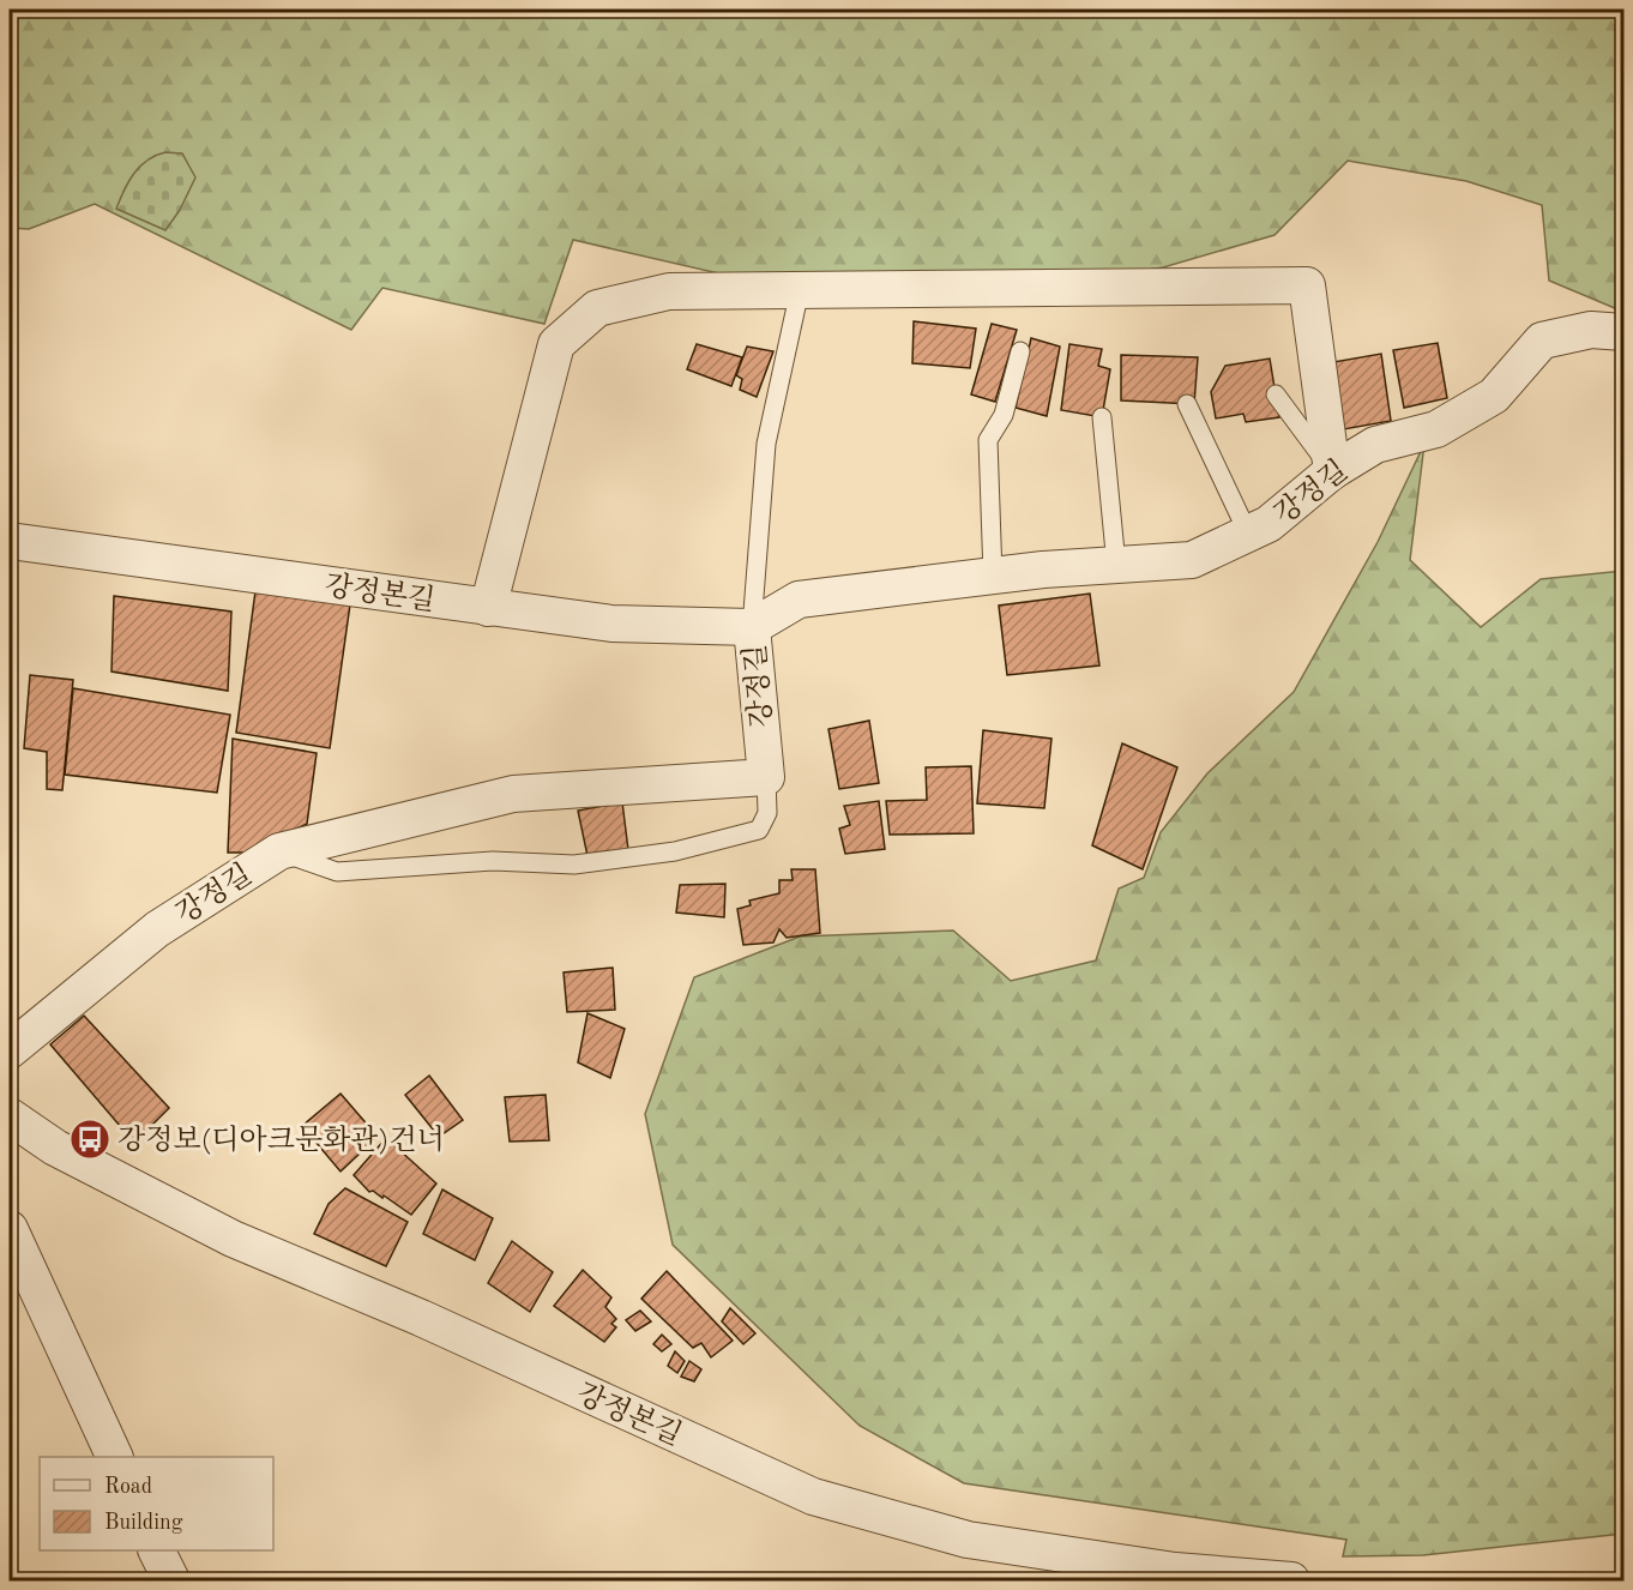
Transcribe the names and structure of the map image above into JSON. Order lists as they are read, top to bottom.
{
  "streets": {
    "street": ["강정길", "강정본길"]
  },
  "crossings": [
    ["강정길", "강정본길"]
  ],
  "places": {
    "bus stop": ["강정보(디아크문화관)건너"]
  },
  "legend": ["Road", "Building"]
}
